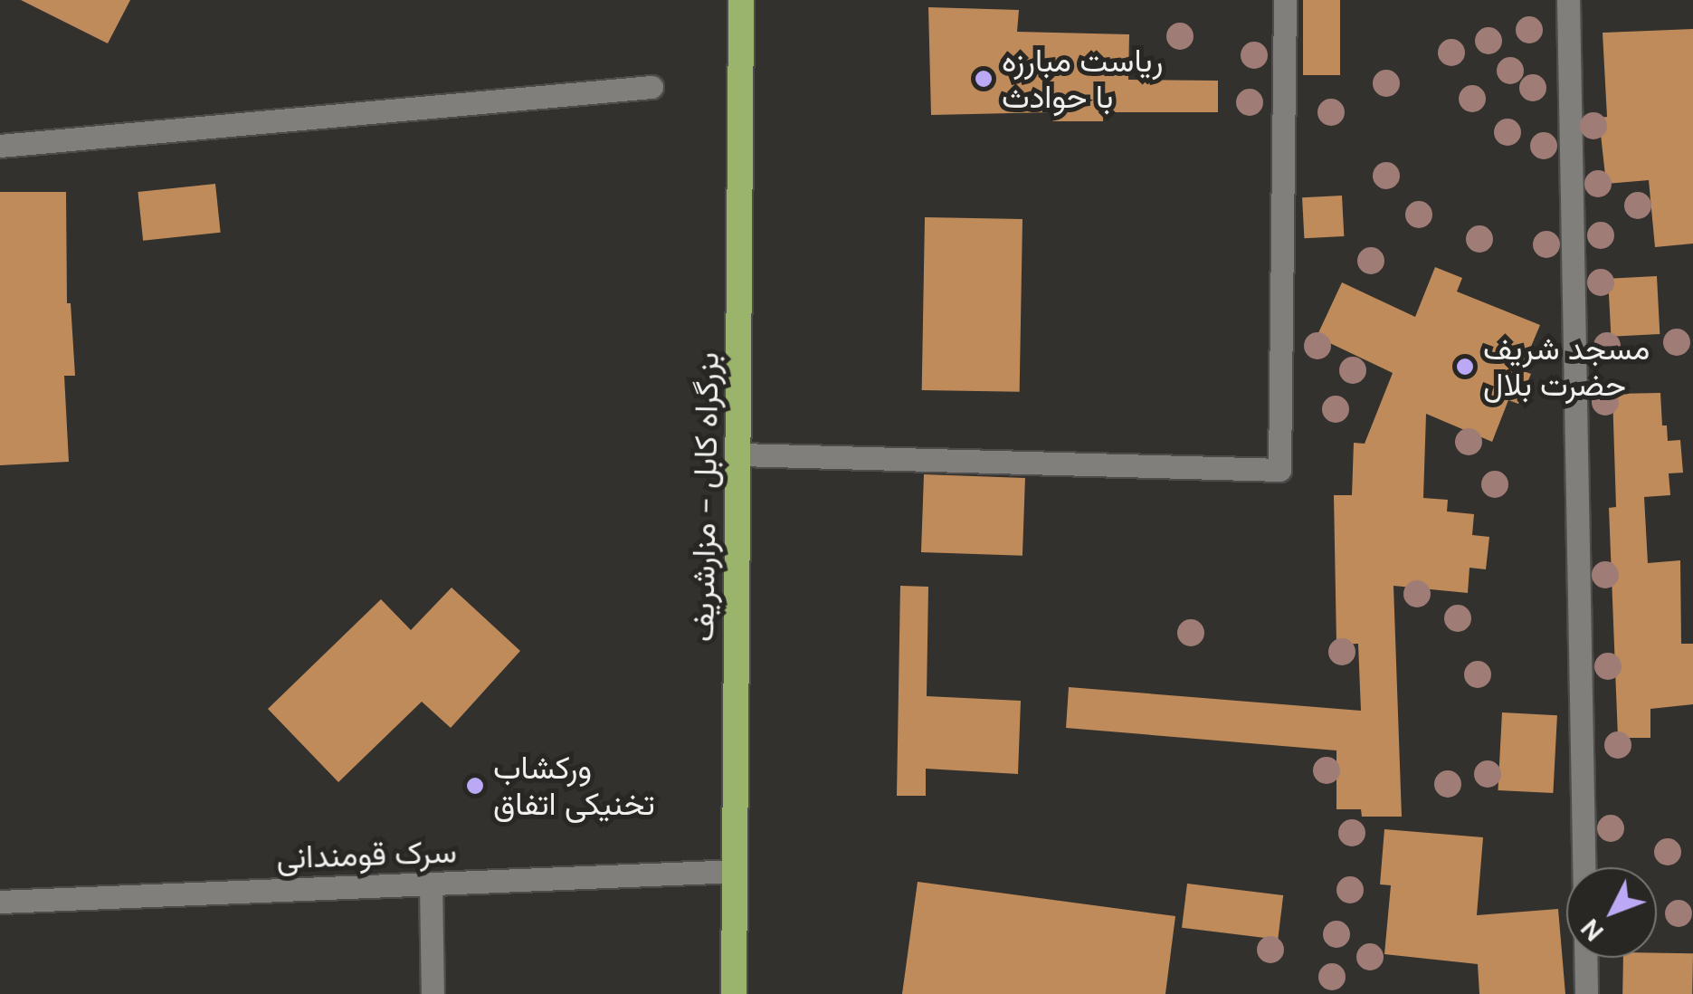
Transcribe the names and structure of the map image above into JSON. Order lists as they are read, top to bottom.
{
  "streets": {
    "highway": ["بزرگراه کابل - مزارشریف"],
    "street": ["سرک قومندانی"]
  },
  "crossings": [
    ["بزرگراه کابل - مزارشریف", "سرک قومندانی"]
  ],
  "places": ["ریاست مبارزه با حوادث", "مسجد شریف حضرت بلال", "ورکشاب تخنیکی اتفاق"],
  "north": "bottom left"
}
